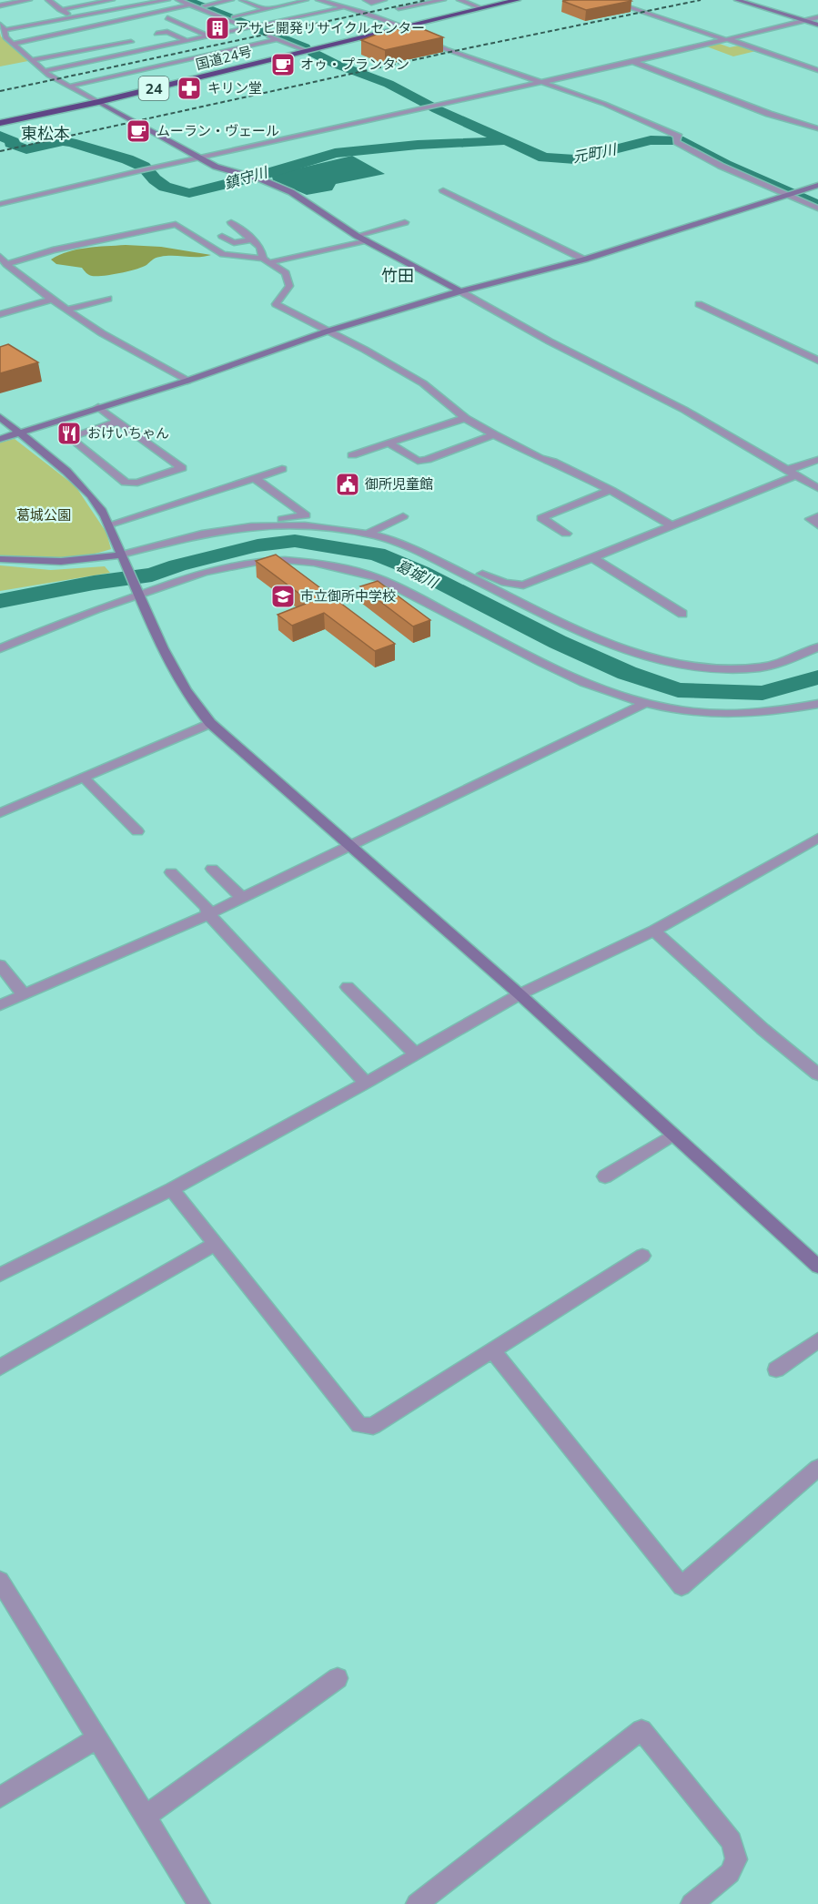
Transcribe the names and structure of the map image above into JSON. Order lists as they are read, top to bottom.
{
  "streets": {
    "highway": ["国道24号", "24"]
  },
  "districts": ["東松本", "竹田"],
  "water": ["元町川", "鎮守川", "葛城川"],
  "parks": ["葛城公園"],
  "places": {
    "building": ["アサヒ開発リサイクルセンター"],
    "cafe": ["オゥ・プランタン", "ムーラン・ヴェール"],
    "pharmacy": ["キリン堂"],
    "restaurant": ["おけいちゃん"],
    "public building": ["御所児童館"],
    "school or university": ["市立御所中学校"]
  }
}
